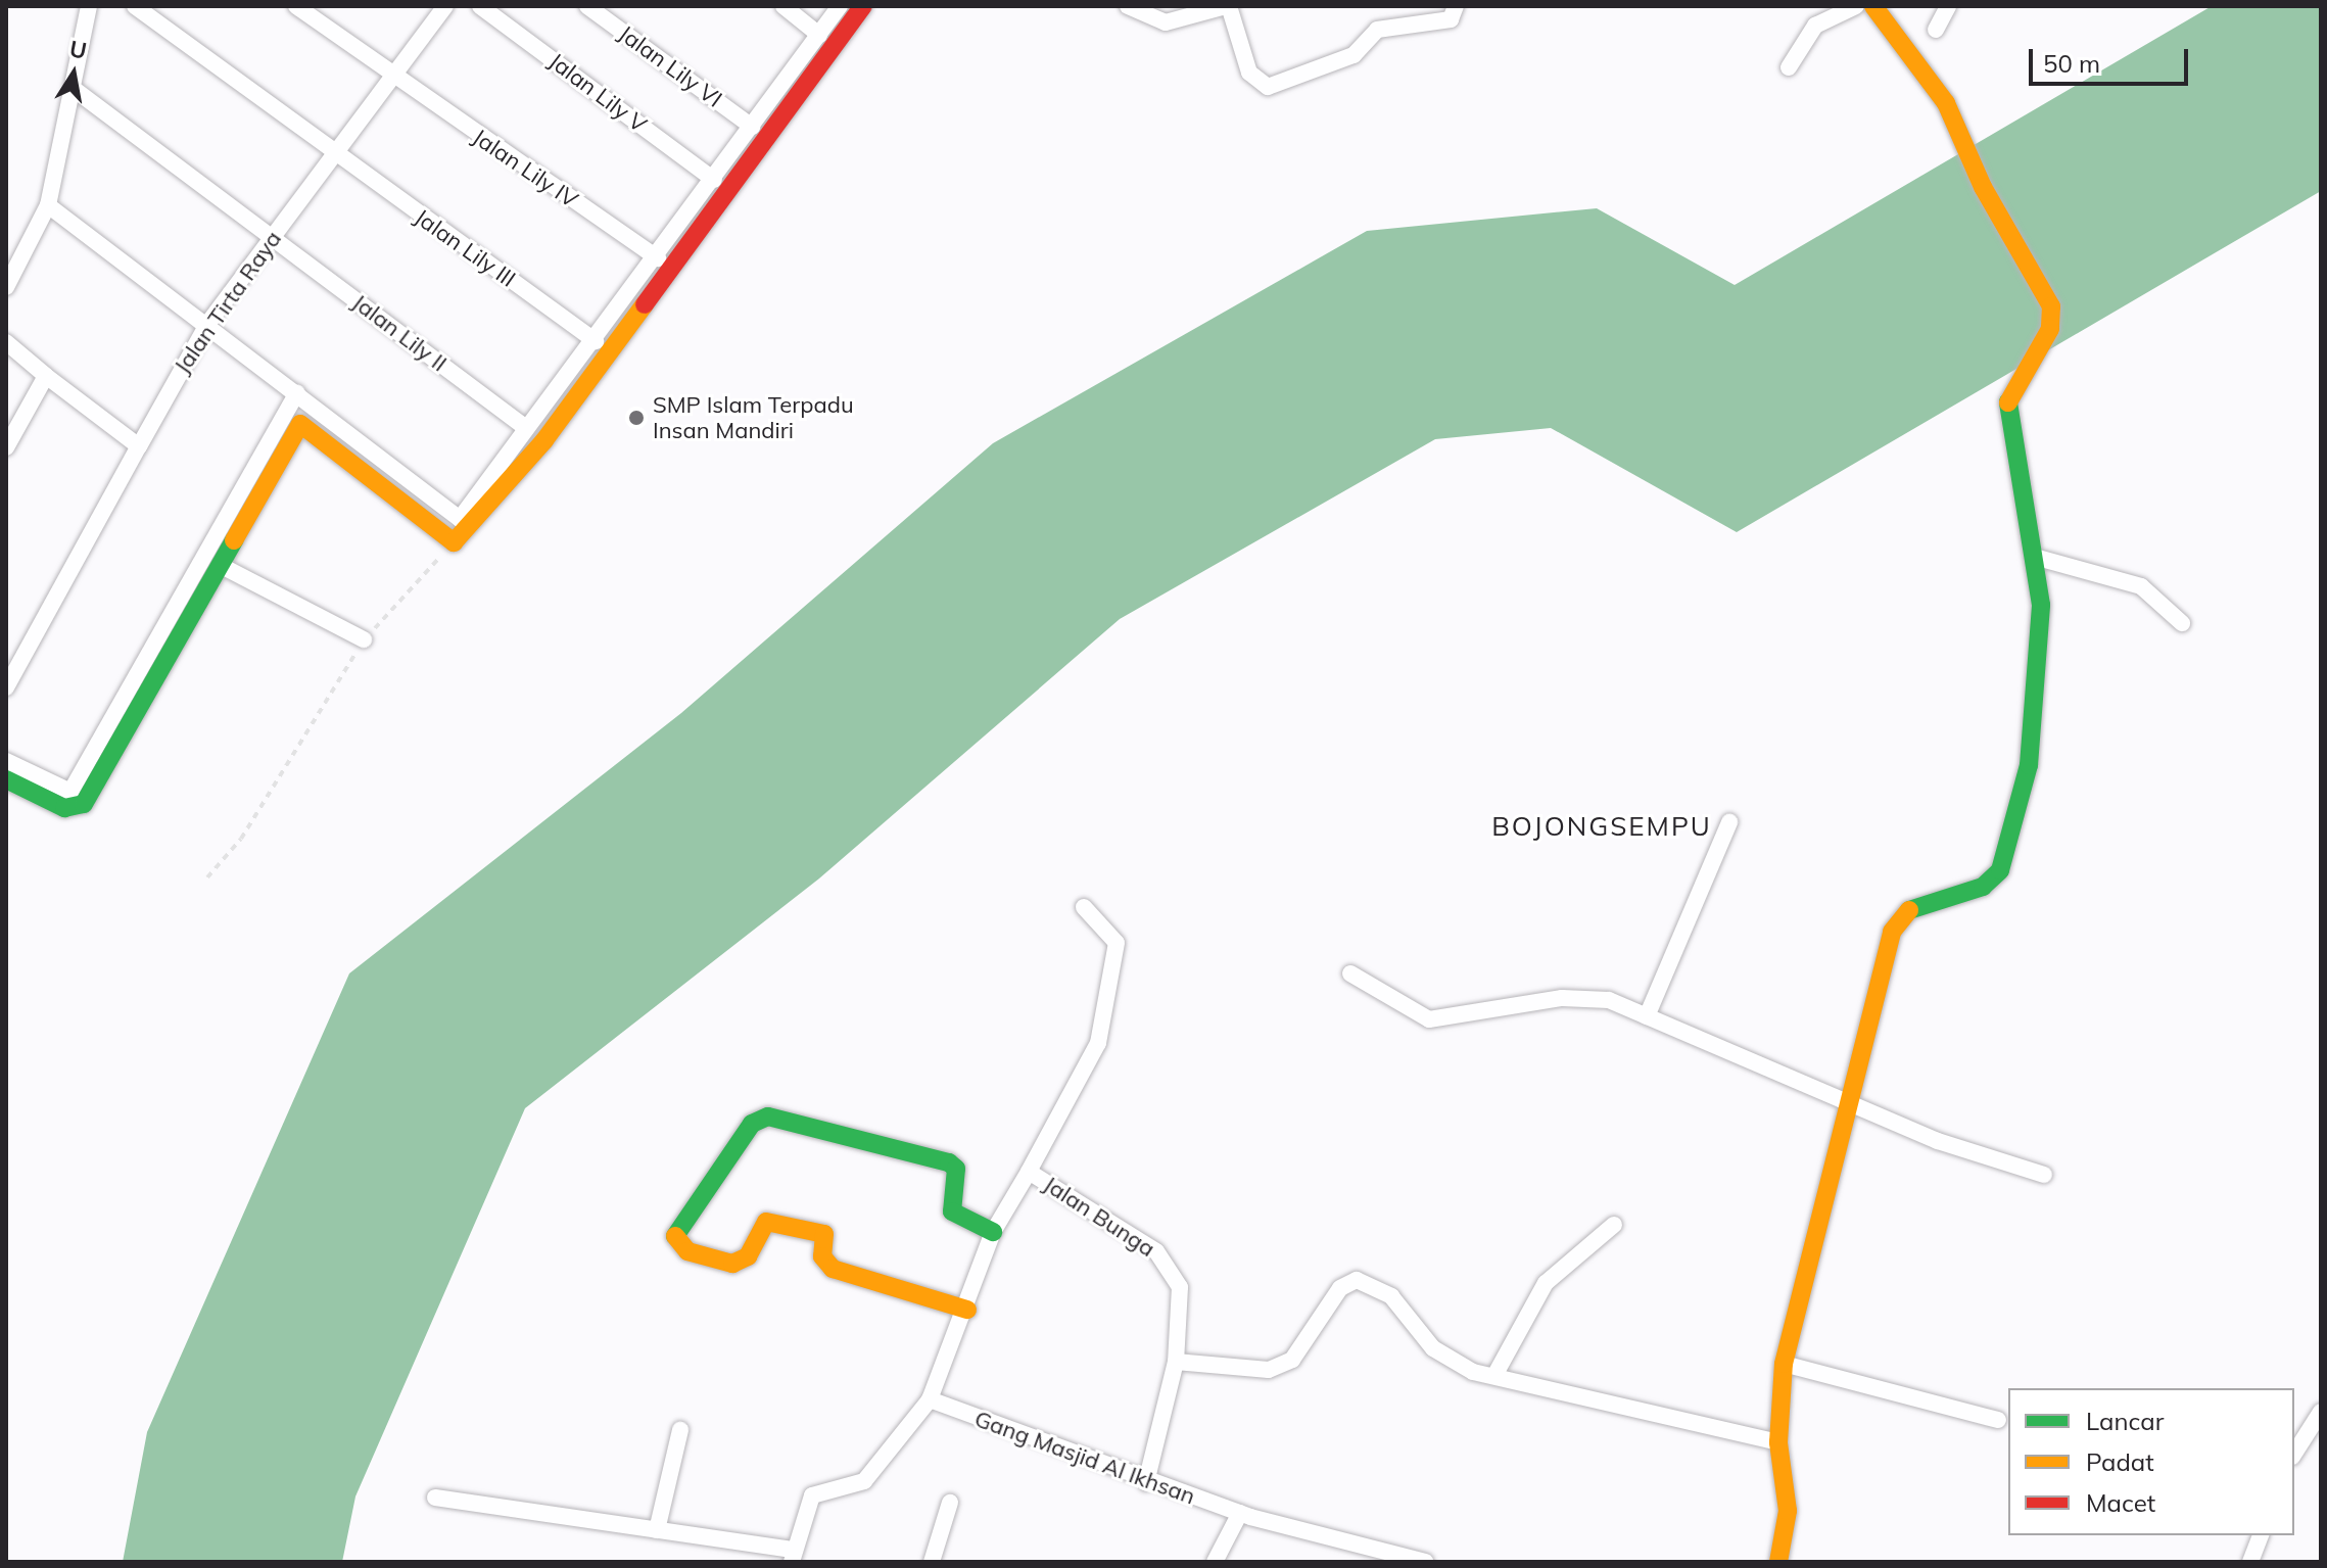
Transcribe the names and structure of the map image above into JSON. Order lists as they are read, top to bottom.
{
  "streets": {
    "street": [
      "Jalan Lily VI",
      "Jalan Lily V",
      "Jalan Lily IV",
      "Jalan Lily III",
      "Jalan Tirta Raya",
      "Jalan Lily II",
      "Jalan Bunga",
      "Gang Masjid Al Ikhsan"
    ]
  },
  "crossings": [
    ["Jalan Lily IV", "Jalan Tirta Raya"],
    ["Jalan Lily III", "Jalan Tirta Raya"],
    ["Jalan Tirta Raya", "Jalan Lily II"],
    ["Jalan Bunga", "Gang Masjid Al Ikhsan"]
  ],
  "districts": ["BOJONGSEMPU"],
  "places": ["SMP Islam Terpadu Insan Mandiri"],
  "legend": ["Lancar", "Padat", "Macet"],
  "scale_bar": "50 m",
  "north": "top"
}
